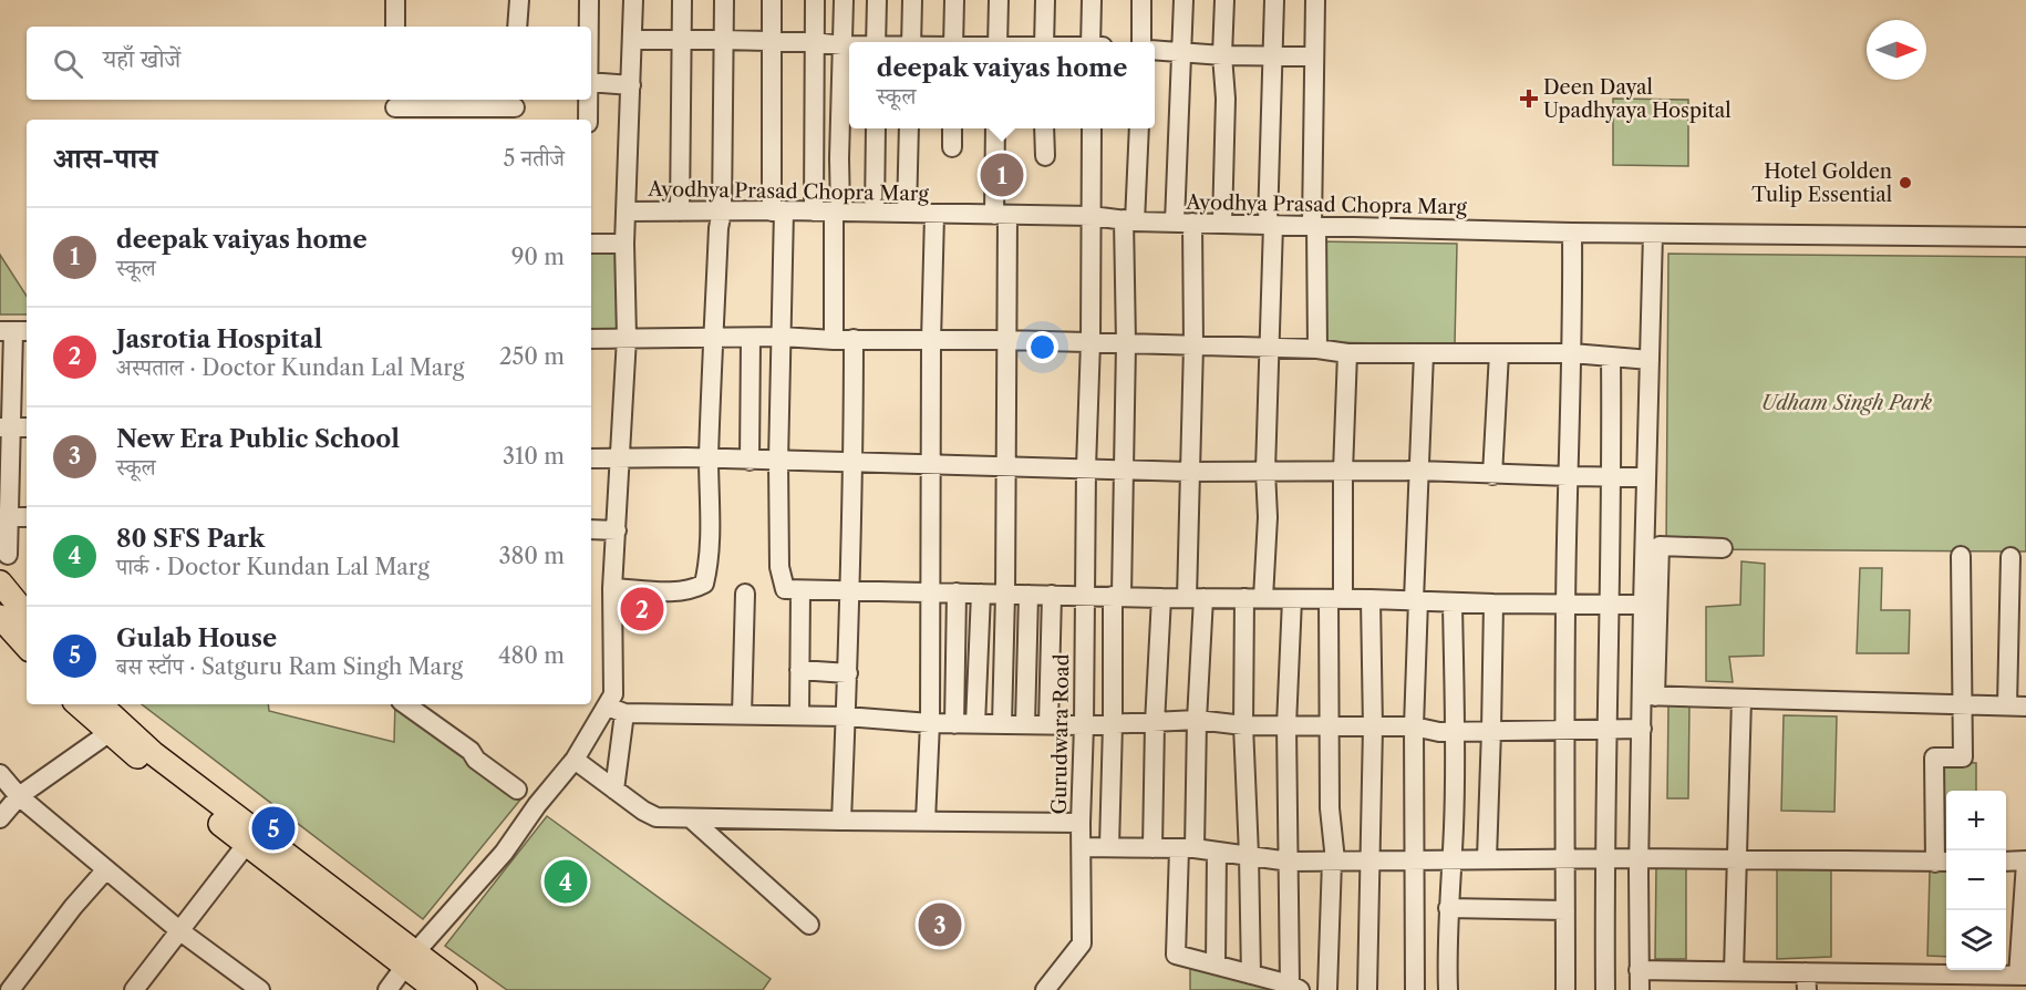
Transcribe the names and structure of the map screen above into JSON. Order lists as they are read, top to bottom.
{
  "streets": {
    "street": ["Ayodhya Prasad Chopra Marg", "Gurudwara Road"]
  },
  "crossings": [
    ["Ayodhya Prasad Chopra Marg", "Gurudwara Road"]
  ],
  "parks": ["Udham Singh Park"],
  "places": {
    "health": ["Deen Dayal Upadhyaya Hospital"],
    "other": ["Hotel Golden Tulip Essential"]
  },
  "north": "right",
  "page": {
    "search": "यहाँ खोजें",
    "popup": ["deepak vaiyas home", "स्कूल"],
    "heading": ["आस-पास", "5 नतीजे"],
    "pins": [
      "1",
      "2",
      "5",
      "4",
      "3"
    ],
    "list": [
      {
        "mark": "1",
        "name": "deepak vaiyas home",
        "note": "स्कूल",
        "value": "90 m"
      },
      {
        "mark": "2",
        "name": "Jasrotia Hospital",
        "note": "अस्पताल · Doctor Kundan Lal Marg",
        "value": "250 m"
      },
      {
        "mark": "3",
        "name": "New Era Public School",
        "note": "स्कूल",
        "value": "310 m"
      },
      {
        "mark": "4",
        "name": "80 SFS Park",
        "note": "पार्क · Doctor Kundan Lal Marg",
        "value": "380 m"
      },
      {
        "mark": "5",
        "name": "Gulab House",
        "note": "बस स्टॉप · Satguru Ram Singh Marg",
        "value": "480 m"
      }
    ],
    "map_buttons": ["+", "−"]
  }
}
